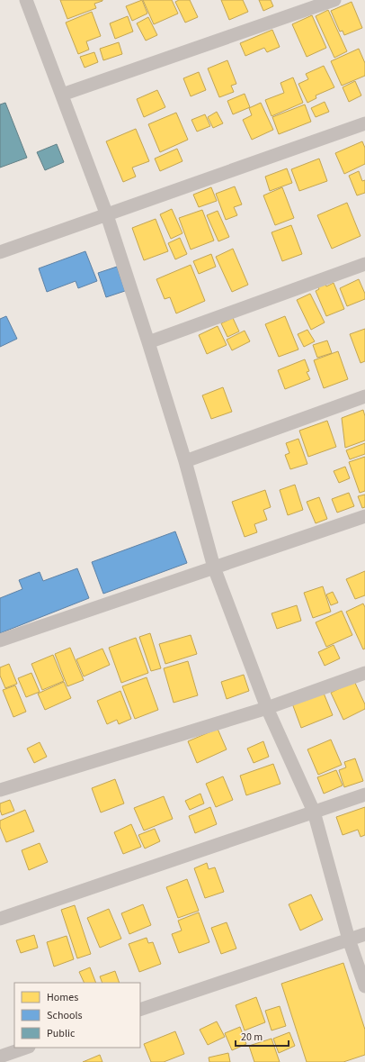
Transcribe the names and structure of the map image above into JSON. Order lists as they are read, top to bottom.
{
  "legend": ["Homes", "Schools", "Public"],
  "scale_bar": "20 m"
}
